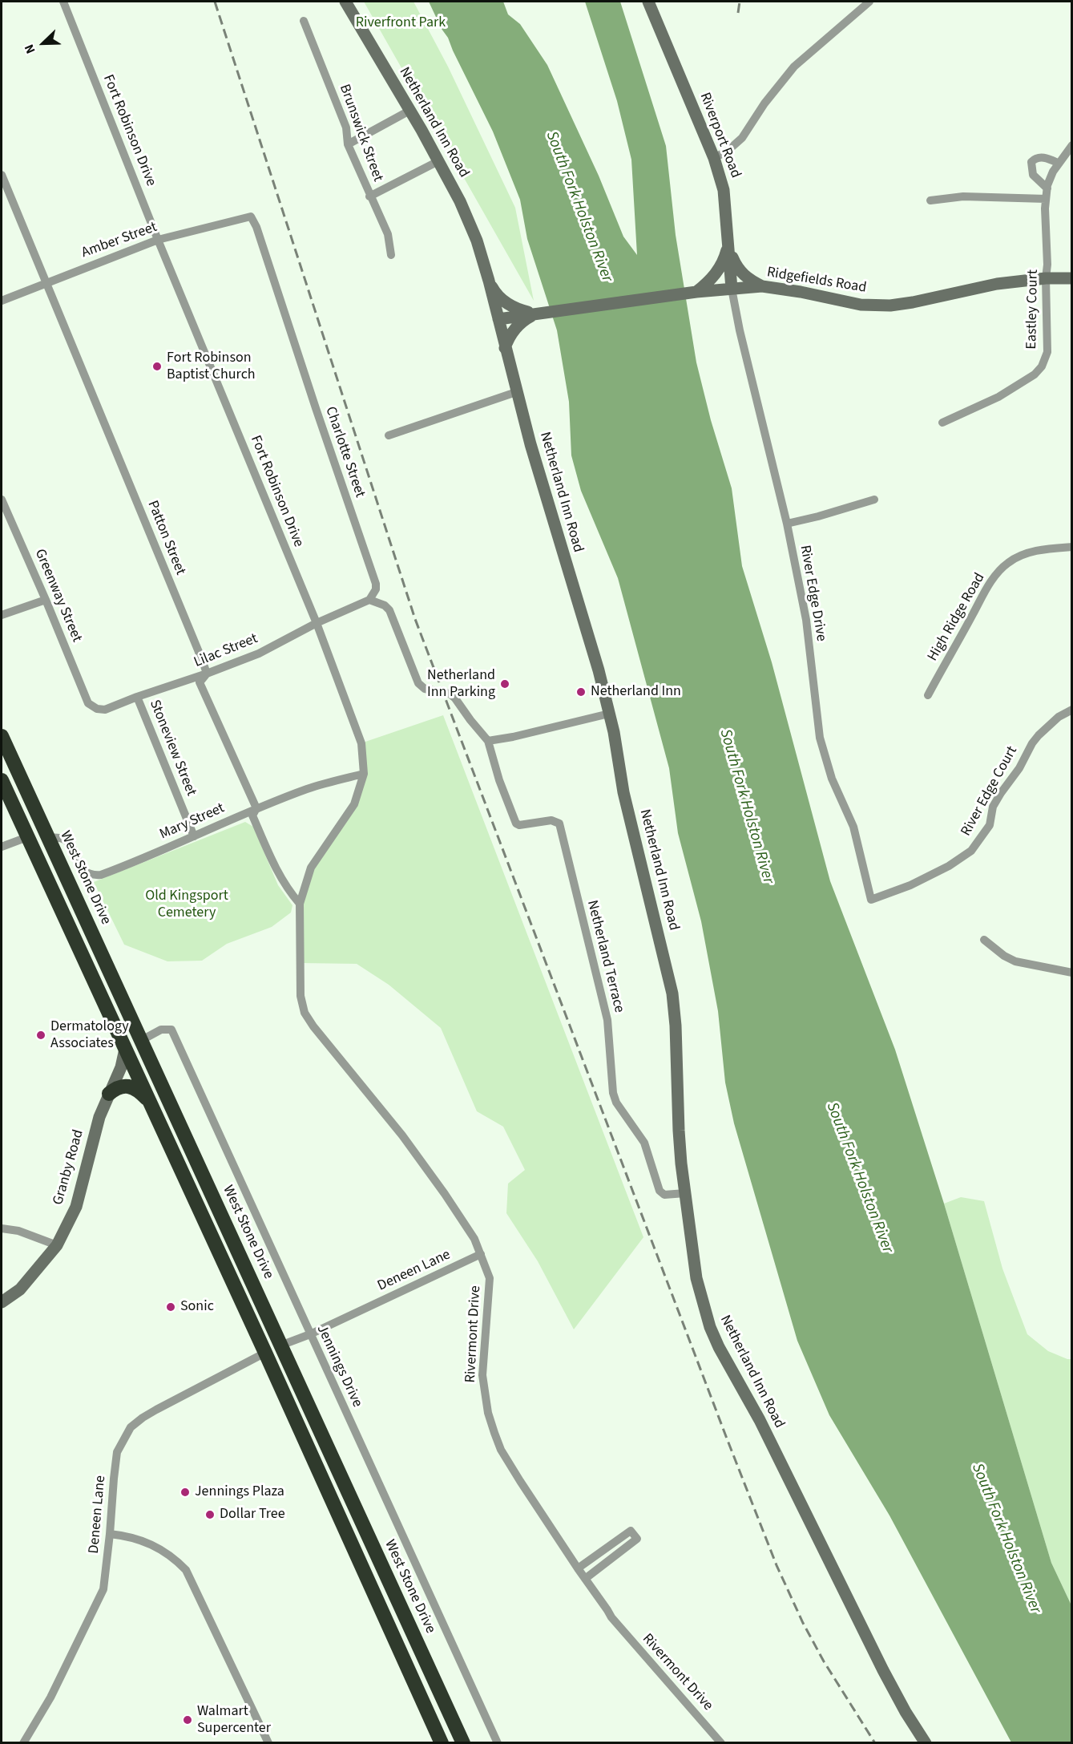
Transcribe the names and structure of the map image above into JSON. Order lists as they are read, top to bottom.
{
  "streets": {
    "highway": ["West Stone Drive"],
    "main road": [
      "Netherland Inn Road",
      "Riverport Road",
      "Ridgefields Road",
      "Granby Road"
    ],
    "street": [
      "Fort Robinson Drive",
      "Brunswick Street",
      "Amber Street",
      "Eastley Court",
      "Charlotte Street",
      "Patton Street",
      "River Edge Drive",
      "Greenway Street",
      "High Ridge Road",
      "Lilac Street",
      "Stoneview Street",
      "River Edge Court",
      "Mary Street",
      "Netherland Terrace",
      "Deneen Lane",
      "Rivermont Drive",
      "Jennings Drive"
    ]
  },
  "crossings": [
    ["Netherland Inn Road", "Ridgefields Road"],
    ["Netherland Inn Road", "Netherland Terrace"],
    ["Fort Robinson Drive", "Amber Street"],
    ["Fort Robinson Drive", "Patton Street"],
    ["Fort Robinson Drive", "Lilac Street"],
    ["Fort Robinson Drive", "Mary Street"],
    ["Fort Robinson Drive", "Rivermont Drive"],
    ["Riverport Road", "Ridgefields Road"],
    ["Riverport Road", "River Edge Drive"],
    ["Amber Street", "Charlotte Street"],
    ["Amber Street", "Patton Street"],
    ["Ridgefields Road", "Eastley Court"],
    ["Ridgefields Road", "River Edge Drive"],
    ["Charlotte Street", "Lilac Street"],
    ["Patton Street", "Lilac Street"],
    ["Patton Street", "Mary Street"],
    ["River Edge Drive", "River Edge Court"],
    ["Greenway Street", "Lilac Street"],
    ["Lilac Street", "Stoneview Street"],
    ["Stoneview Street", "Mary Street"],
    ["Mary Street", "West Stone Drive"],
    ["West Stone Drive", "Deneen Lane"],
    ["West Stone Drive", "Jennings Drive"],
    ["Deneen Lane", "Rivermont Drive"],
    ["Deneen Lane", "Jennings Drive"]
  ],
  "water": ["South Fork Holston River"],
  "parks": ["Riverfront Park", "Old Kingsport Cemetery"],
  "places": [
    "Fort Robinson Baptist Church",
    "Netherland Inn Parking",
    "Netherland Inn",
    "Dermatology Associates",
    "Sonic",
    "Jennings Plaza",
    "Dollar Tree",
    "Walmart Supercenter"
  ],
  "north": "bottom left"
}
